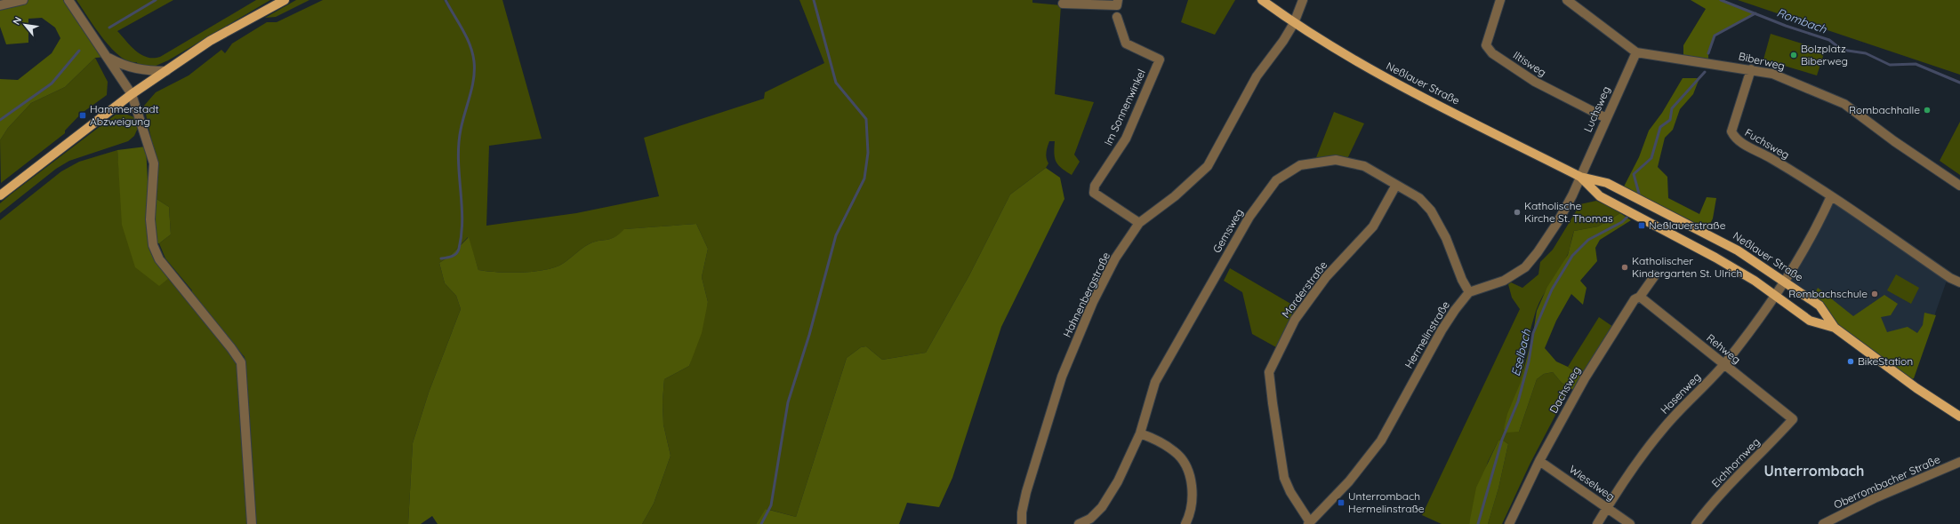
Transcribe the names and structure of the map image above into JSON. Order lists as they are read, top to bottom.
{
  "streets": {
    "main road": ["Neßlauer Straße"],
    "street": [
      "Biberweg",
      "Iltisweg",
      "Im Sonnenwinkel",
      "Luchsweg",
      "Fuchsweg",
      "Gemsweg",
      "Marderstraße",
      "Hahnenbergstraße",
      "Hermelinstraße",
      "Rehweg",
      "Dachsweg",
      "Hasenweg",
      "Eichhornweg",
      "Oberrombacher Straße",
      "Wieselweg"
    ]
  },
  "crossings": [
    ["Biberweg", "Luchsweg"],
    ["Biberweg", "Fuchsweg"],
    ["Iltisweg", "Luchsweg"],
    ["Neßlauer Straße", "Luchsweg"],
    ["Neßlauer Straße", "Hahnenbergstraße"],
    ["Neßlauer Straße", "Hasenweg"],
    ["Im Sonnenwinkel", "Hahnenbergstraße"],
    ["Gemsweg", "Marderstraße"],
    ["Gemsweg", "Hermelinstraße"],
    ["Marderstraße", "Hermelinstraße"],
    ["Rehweg", "Dachsweg"],
    ["Rehweg", "Hasenweg"],
    ["Rehweg", "Eichhornweg"],
    ["Dachsweg", "Wieselweg"],
    ["Hasenweg", "Wieselweg"]
  ],
  "districts": ["Unterrombach"],
  "water": ["Rombach", "Eselbach"],
  "places": {
    "other": [
      "Bolzplatz Biberweg",
      "Rombachhalle",
      "Katholische Kirche St. Thomas",
      "Katholischer Kindergarten St. Ulrich",
      "Rombachschule",
      "BikeStation"
    ],
    "transit": ["Hammerstadt Abzweigung", "Neßlauerstraße", "Unterrombach Hermelinstraße"]
  },
  "north": "top left"
}
